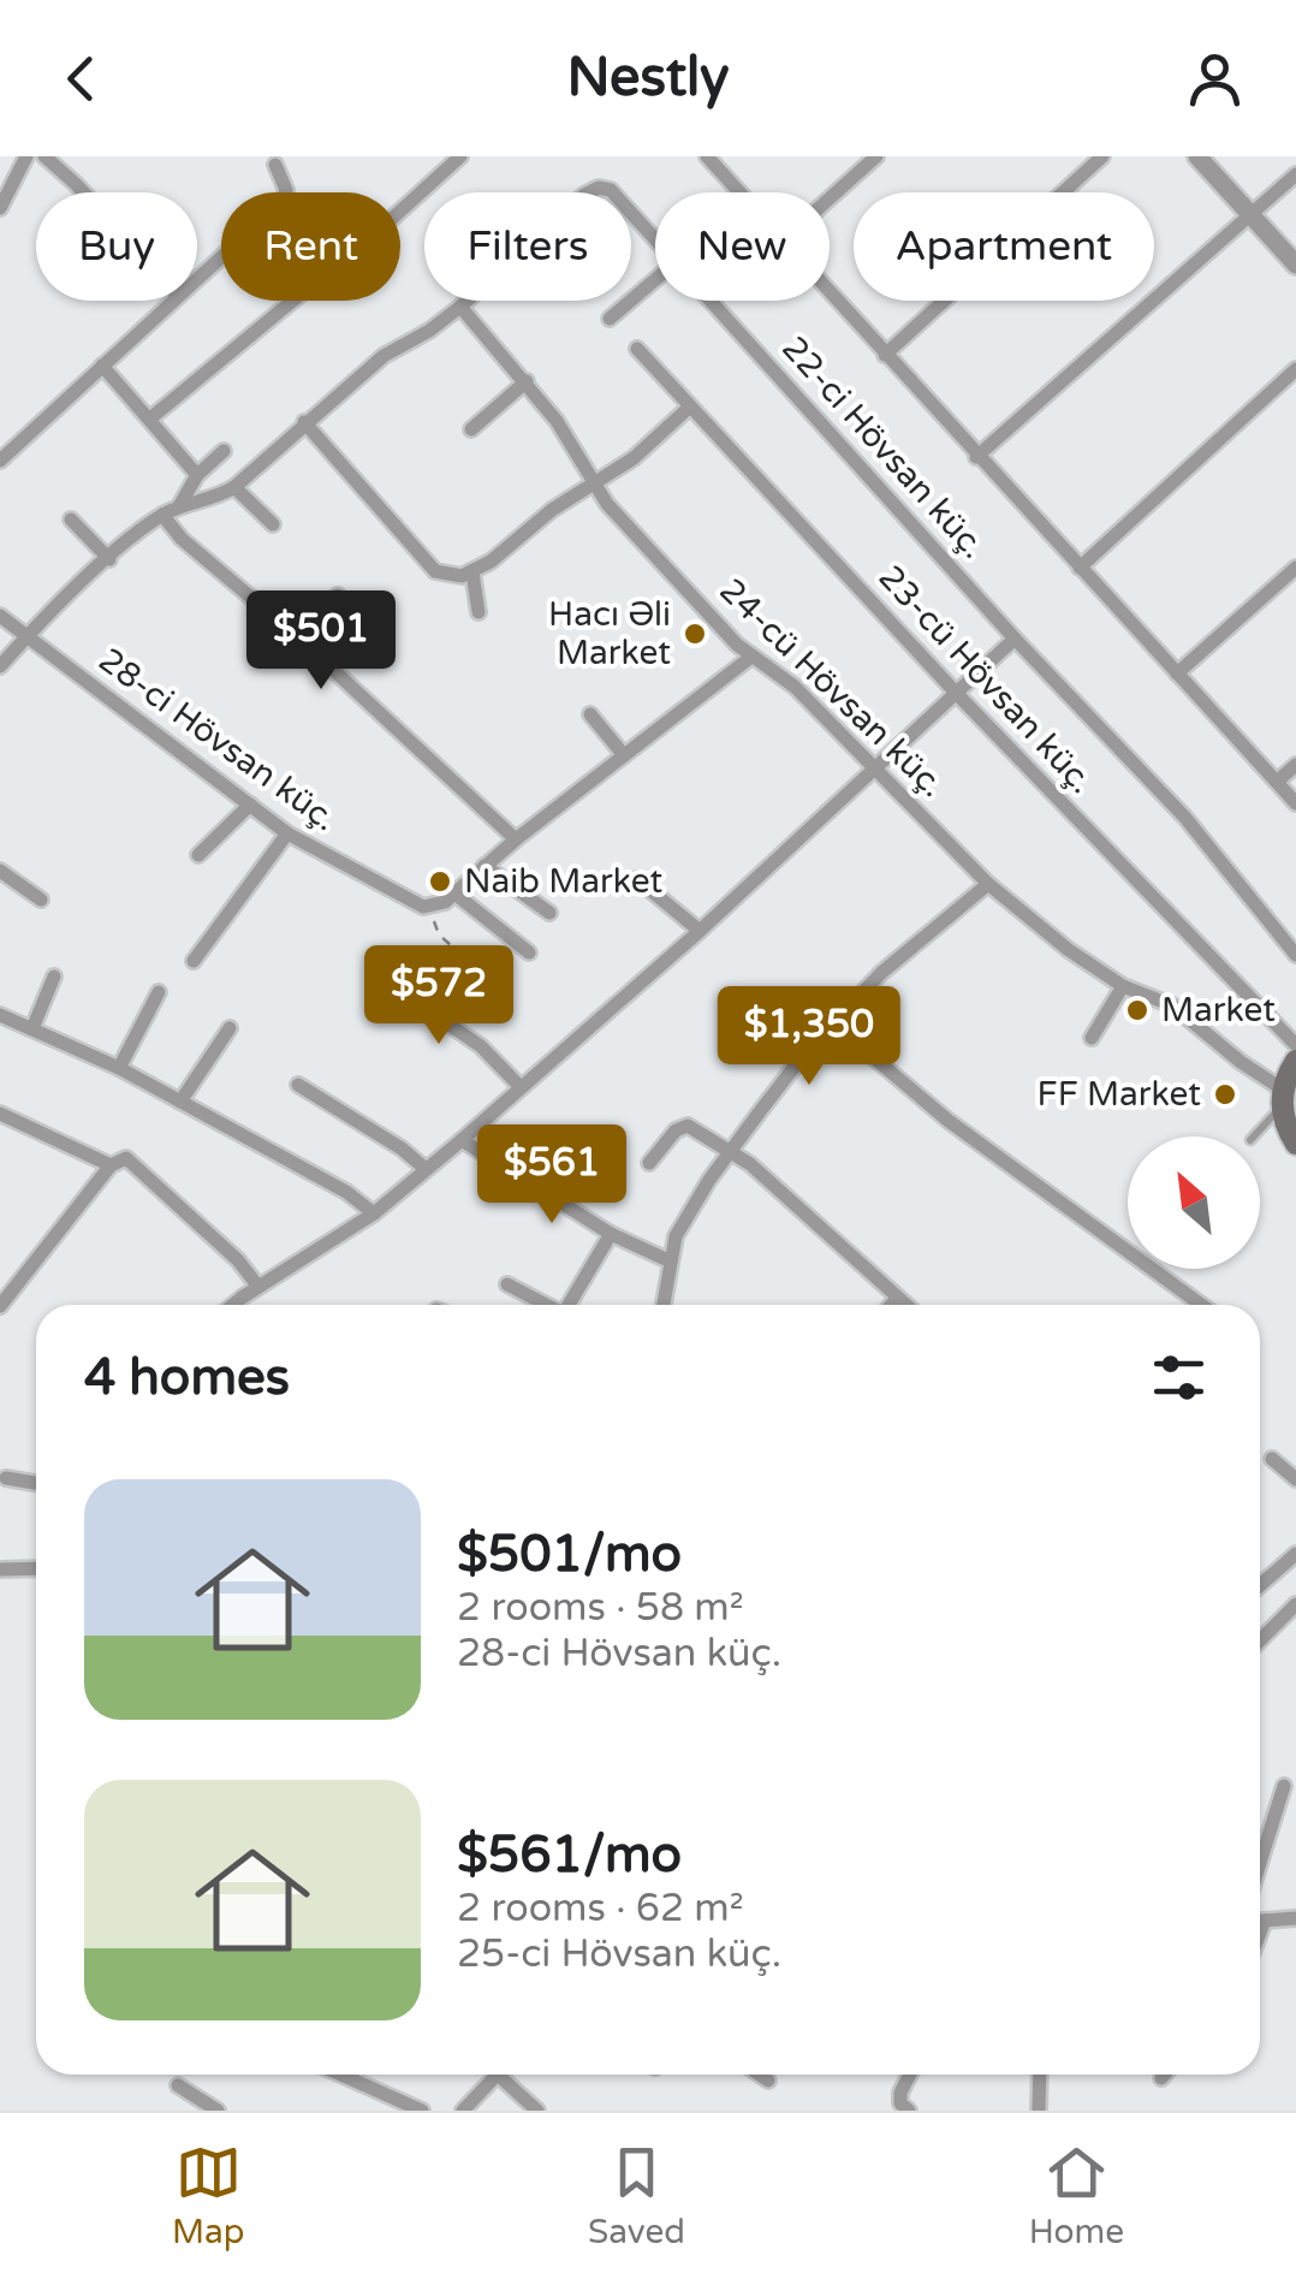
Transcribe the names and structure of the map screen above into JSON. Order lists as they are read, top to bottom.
{
  "streets": {
    "street": [
      "22-ci Hövsan küç.",
      "23-cü Hövsan küç.",
      "24-cü Hövsan küç.",
      "28-ci Hövsan küç."
    ]
  },
  "crossings": [
    ["22-ci Hövsan küç.", "24-cü Hövsan küç."],
    ["22-ci Hövsan küç.", "28-ci Hövsan küç."]
  ],
  "places": [
    "Hacı Əli Market",
    "Naib Market",
    "Market",
    "FF Market"
  ],
  "north": "top left",
  "page": {
    "header": "Nestly",
    "chip": [
      "Buy",
      "Rent",
      "Filters",
      "New",
      "Apartment"
    ],
    "price": [
      "$501",
      "$572",
      "$1,350",
      "$561"
    ],
    "heading": "4 homes",
    "list": [
      {
        "name": "$501/mo",
        "note": "2 rooms · 58 m² · 28-ci Hövsan küç."
      },
      {
        "name": "$561/mo",
        "note": "2 rooms · 62 m² · 25-ci Hövsan küç."
      }
    ],
    "tabs": ["Map", "Saved", "Home"]
  }
}
